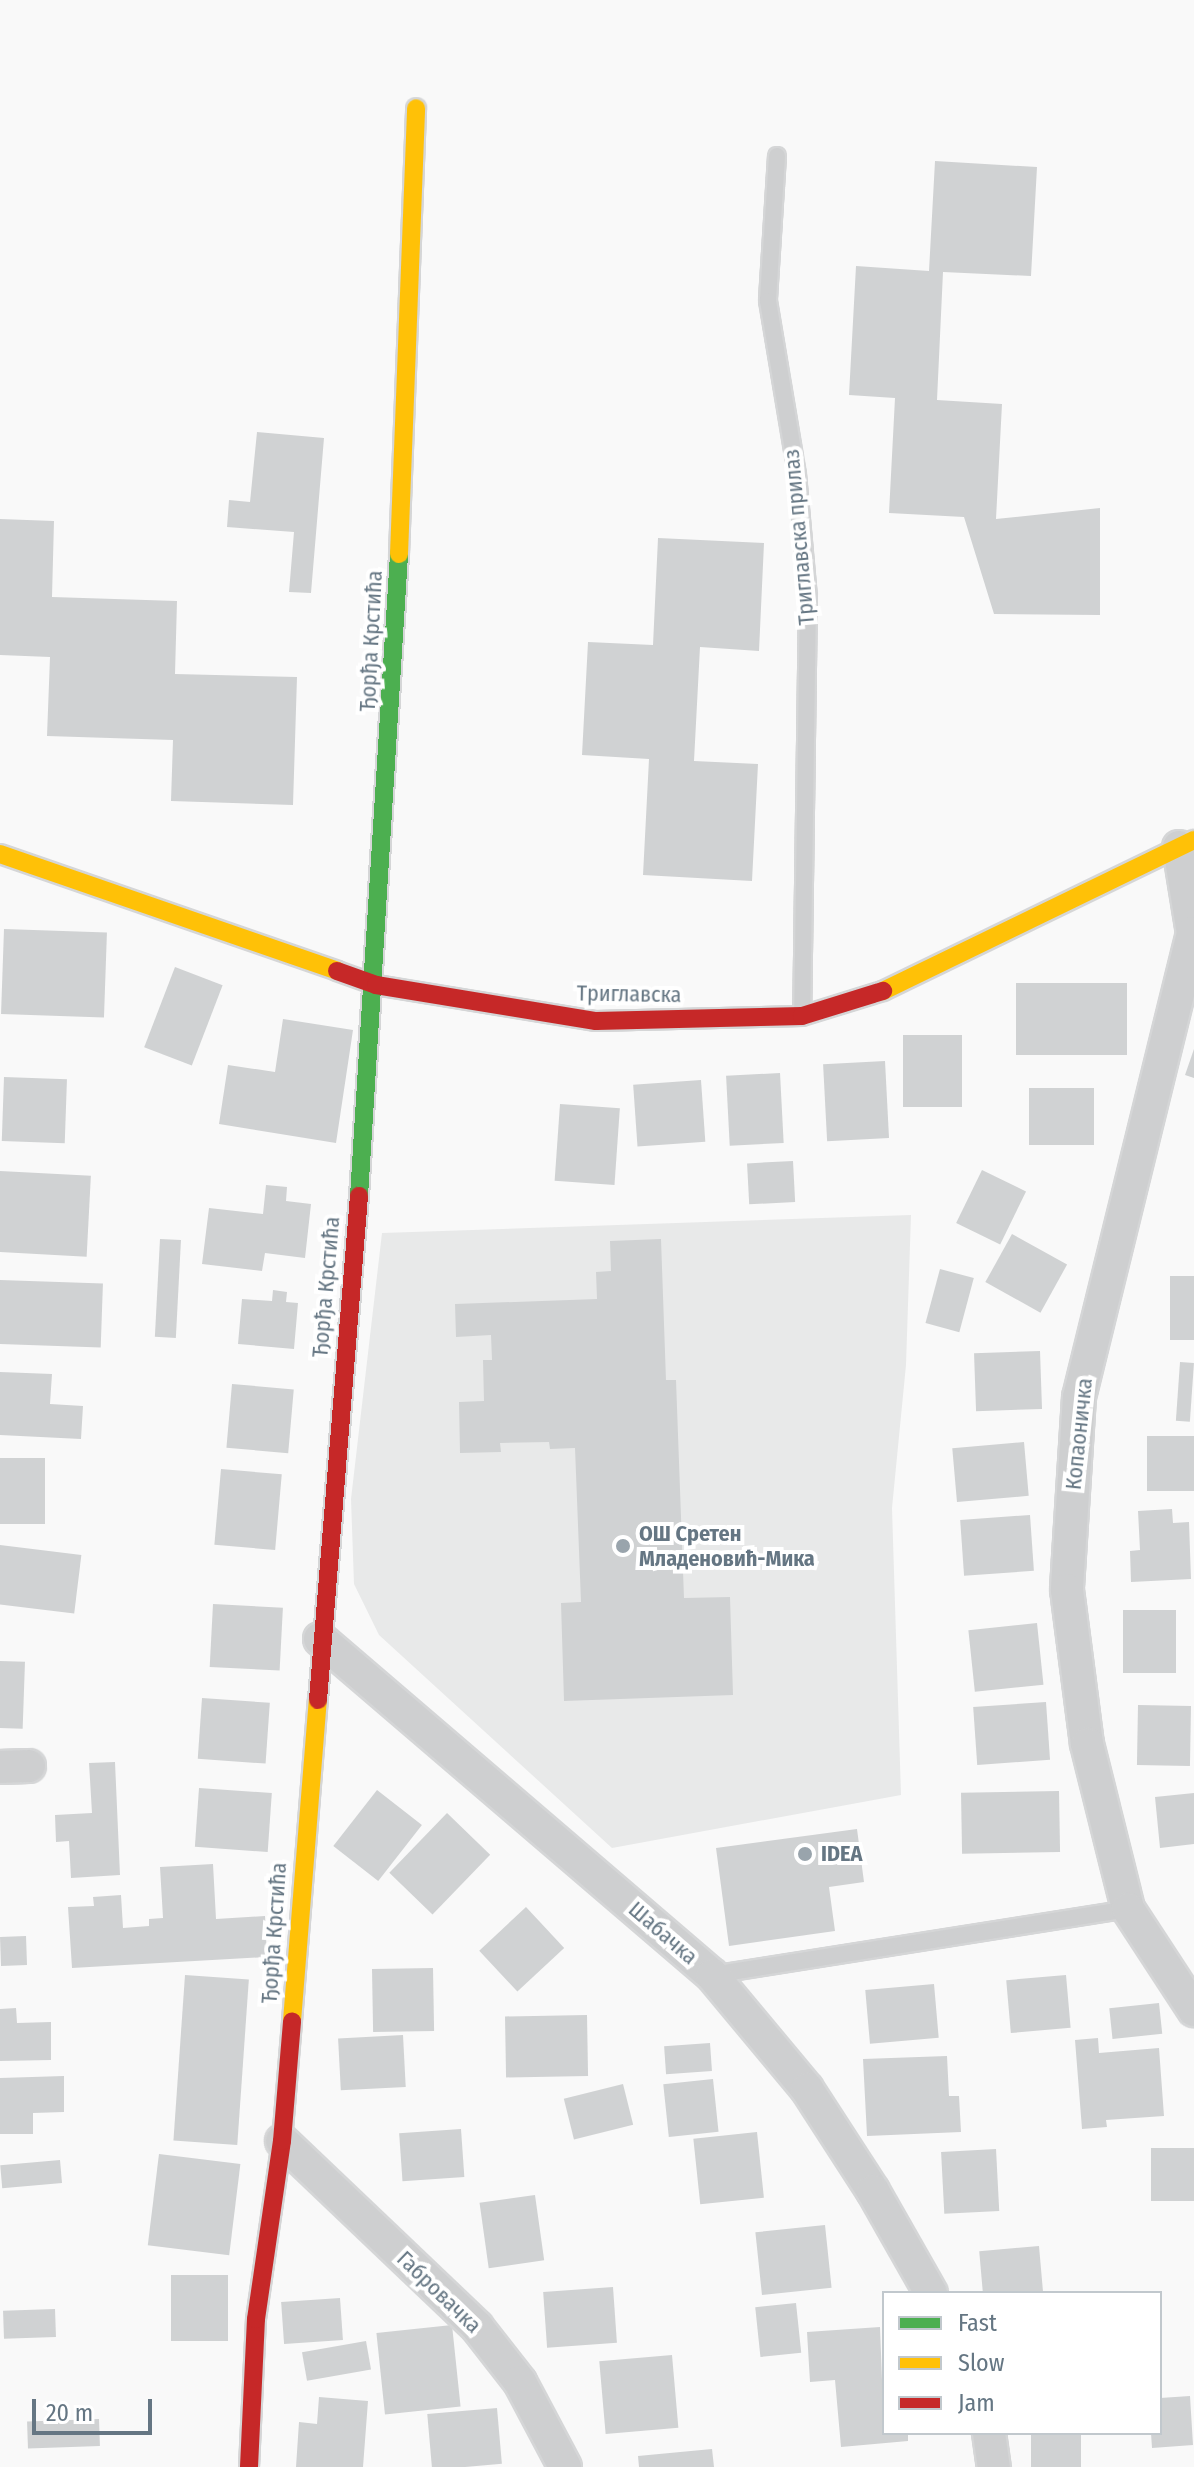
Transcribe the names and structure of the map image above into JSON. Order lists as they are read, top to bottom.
{
  "streets": {
    "street": [
      "Ђорђа Крстића",
      "Триглавска",
      "Копаоничка",
      "Шабачка",
      "Габровачка"
    ],
    "lane": ["Триглавска прилаз"]
  },
  "crossings": [
    ["Триглавска прилаз", "Триглавска"],
    ["Ђорђа Крстића", "Триглавска"],
    ["Ђорђа Крстића", "Шабачка"],
    ["Ђорђа Крстића", "Габровачка"],
    ["Триглавска", "Копаоничка"]
  ],
  "places": ["ОШ Сретен Младеновић-Мика", "IDEA"],
  "legend": ["Fast", "Slow", "Jam"],
  "scale_bar": "20 m"
}
